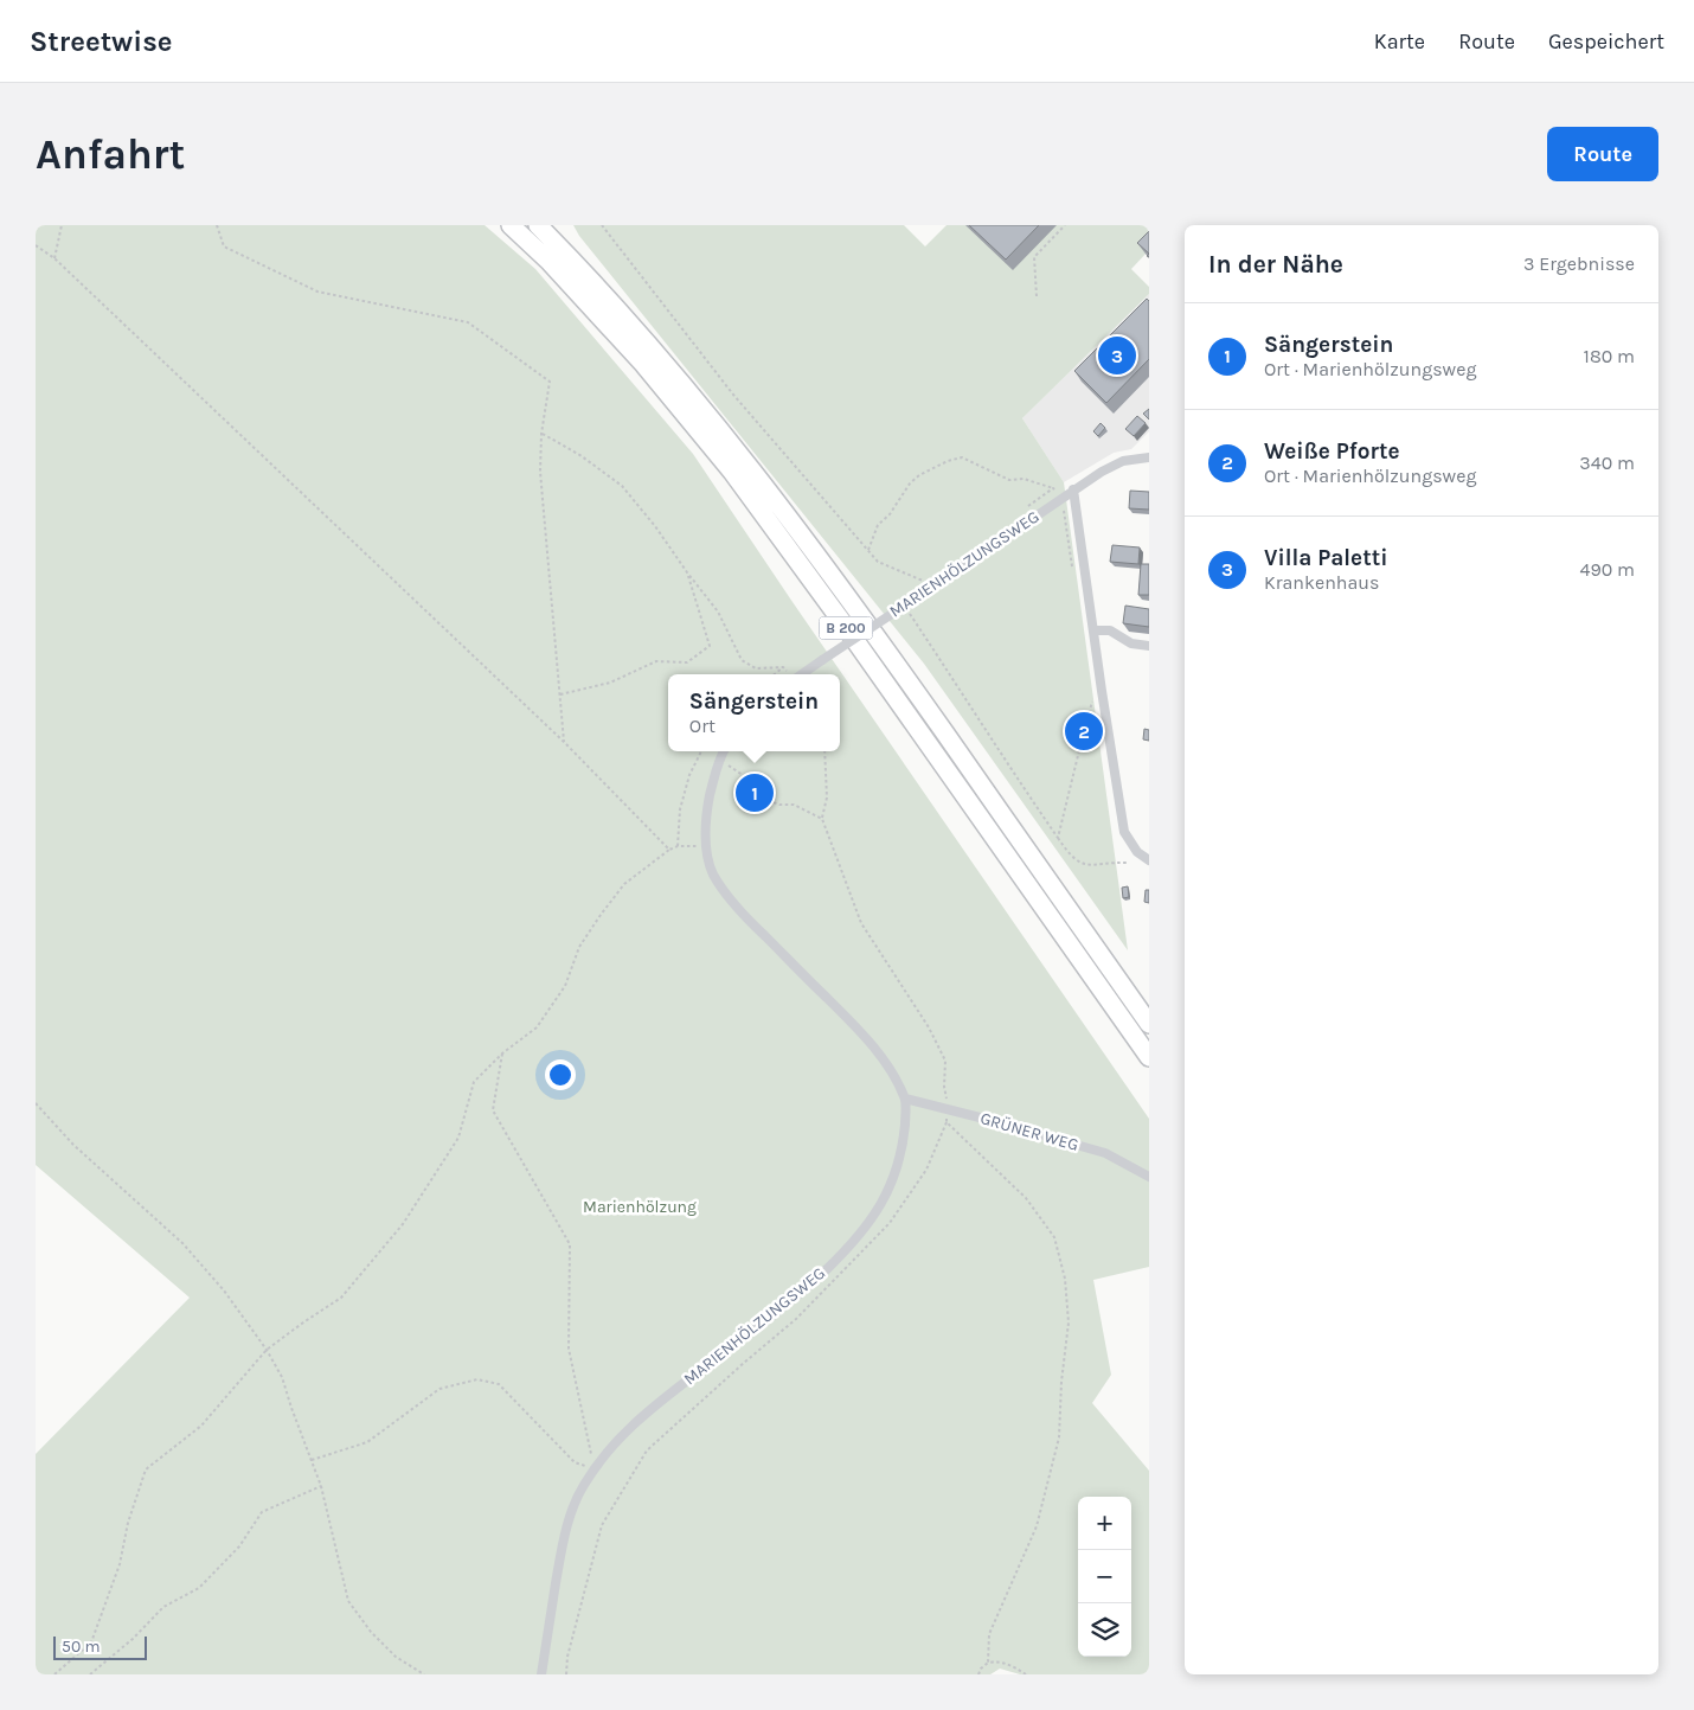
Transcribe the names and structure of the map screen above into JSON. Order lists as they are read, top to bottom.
{
  "streets": {
    "highway": ["B 200"],
    "street": ["MARIENHÖLZUNGSWEG", "GRÜNER WEG"]
  },
  "crossings": [
    ["MARIENHÖLZUNGSWEG", "GRÜNER WEG"]
  ],
  "parks": ["Marienhölzung"],
  "scale_bar": "50 m",
  "page": {
    "header": "Streetwise",
    "nav": ["Karte", "Route", "Gespeichert"],
    "buttons": "Route",
    "title": "Anfahrt",
    "heading": ["In der Nähe", "3 Ergebnisse"],
    "list": [
      {
        "mark": "1",
        "name": "Sängerstein",
        "note": "Ort · Marienhölzungsweg",
        "value": "180 m"
      },
      {
        "mark": "2",
        "name": "Weiße Pforte",
        "note": "Ort · Marienhölzungsweg",
        "value": "340 m"
      },
      {
        "mark": "3",
        "name": "Villa Paletti",
        "note": "Krankenhaus",
        "value": "490 m"
      }
    ],
    "pins": ["3", "2", "1"],
    "popup": ["Sängerstein", "Ort"],
    "map_buttons": ["+", "−"],
    "scale": "50 m"
  }
}
